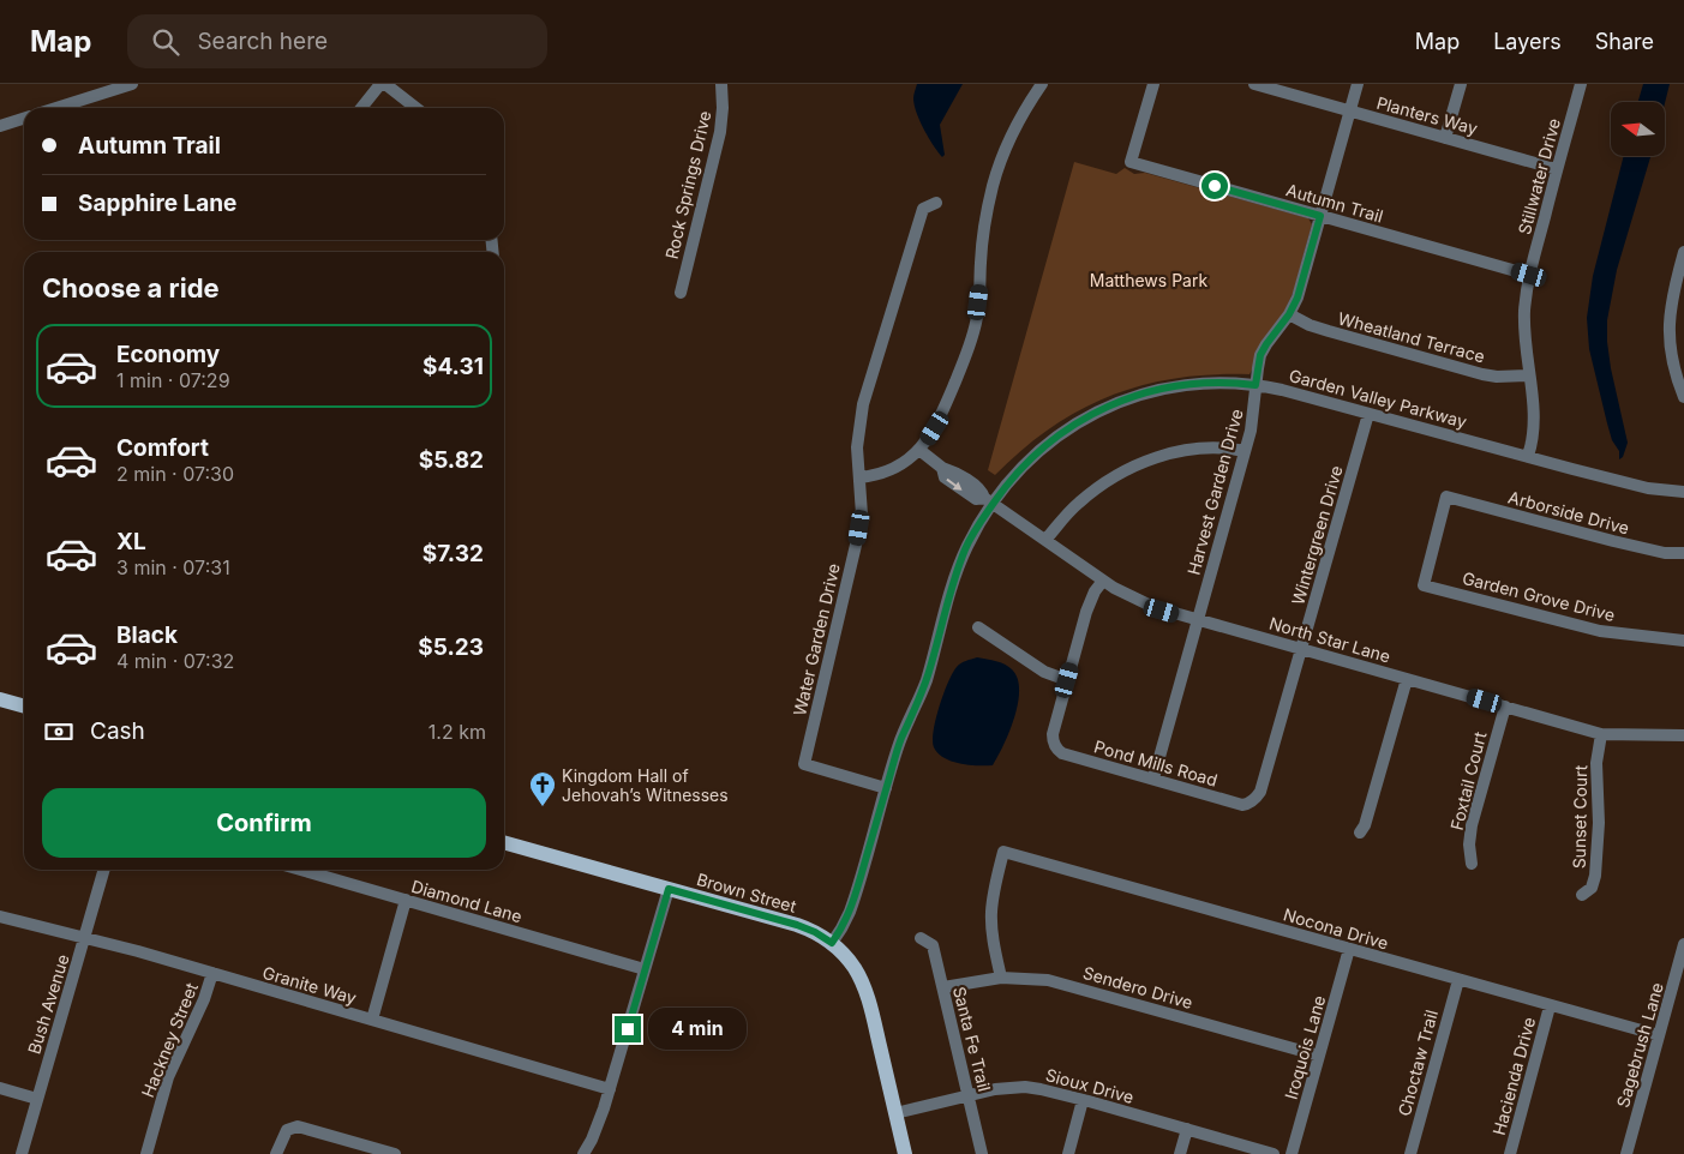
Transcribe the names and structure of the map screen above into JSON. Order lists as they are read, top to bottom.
{
  "streets": {
    "main road": ["Brown Street"],
    "street": [
      "Planters Way",
      "Stillwater Drive",
      "Rock Springs Drive",
      "Autumn Trail",
      "Wheatland Terrace",
      "Garden Valley Parkway",
      "Harvest Garden Drive",
      "Arborside Drive",
      "Wintergreen Drive",
      "Garden Grove Drive",
      "Water Garden Drive",
      "North Star Lane",
      "Pond Mills Road",
      "Foxtail Court",
      "Sunset Court",
      "Diamond Lane",
      "Nocona Drive",
      "Granite Way",
      "Sendero Drive",
      "Bush Avenue",
      "Santa Fe Trail",
      "Hackney Street",
      "Sagebrush Lane",
      "Iroquois Lane",
      "Choctaw Trail",
      "Hacienda Drive",
      "Sioux Drive"
    ]
  },
  "crossings": [
    ["Planters Way", "Stillwater Drive"],
    ["Planters Way", "Harvest Garden Drive"],
    ["Stillwater Drive", "Autumn Trail"],
    ["Stillwater Drive", "Wheatland Terrace"],
    ["Stillwater Drive", "Garden Valley Parkway"],
    ["Autumn Trail", "Harvest Garden Drive"],
    ["Wheatland Terrace", "Harvest Garden Drive"],
    ["Garden Valley Parkway", "Harvest Garden Drive"],
    ["Garden Valley Parkway", "Wintergreen Drive"],
    ["Garden Valley Parkway", "Water Garden Drive"],
    ["Garden Valley Parkway", "North Star Lane"],
    ["Garden Valley Parkway", "Brown Street"],
    ["Harvest Garden Drive", "North Star Lane"],
    ["Harvest Garden Drive", "Pond Mills Road"],
    ["Arborside Drive", "Garden Grove Drive"],
    ["Wintergreen Drive", "North Star Lane"],
    ["Wintergreen Drive", "Pond Mills Road"],
    ["North Star Lane", "Foxtail Court"],
    ["North Star Lane", "Sunset Court"],
    ["Brown Street", "Sioux Drive"],
    ["Nocona Drive", "Sendero Drive"],
    ["Nocona Drive", "Sagebrush Lane"],
    ["Nocona Drive", "Iroquois Lane"],
    ["Nocona Drive", "Choctaw Trail"],
    ["Nocona Drive", "Hacienda Drive"],
    ["Granite Way", "Bush Avenue"],
    ["Granite Way", "Hackney Street"],
    ["Sendero Drive", "Santa Fe Trail"],
    ["Sendero Drive", "Iroquois Lane"],
    ["Santa Fe Trail", "Sioux Drive"]
  ],
  "parks": ["Matthews Park"],
  "places": {
    "church": ["Kingdom Hall of Jehovah’s Witnesses"]
  },
  "north": "left",
  "page": {
    "header": "Map",
    "search": "Search here",
    "nav": ["Map", "Layers", "Share"],
    "banner": ["Autumn Trail", "Sapphire Lane"],
    "heading": "Choose a ride",
    "list": [
      {
        "name": "Economy",
        "note": "1 min · 07:29",
        "value": "$4.31"
      },
      {
        "name": "Comfort",
        "note": "2 min · 07:30",
        "value": "$5.82"
      },
      {
        "name": "XL",
        "note": "3 min · 07:31",
        "value": "$7.32"
      },
      {
        "name": "Black",
        "note": "4 min · 07:32",
        "value": "$5.23"
      }
    ],
    "pay": ["Cash", "1.2 km"],
    "buttons": "Confirm",
    "bubble": "4 min"
  }
}
